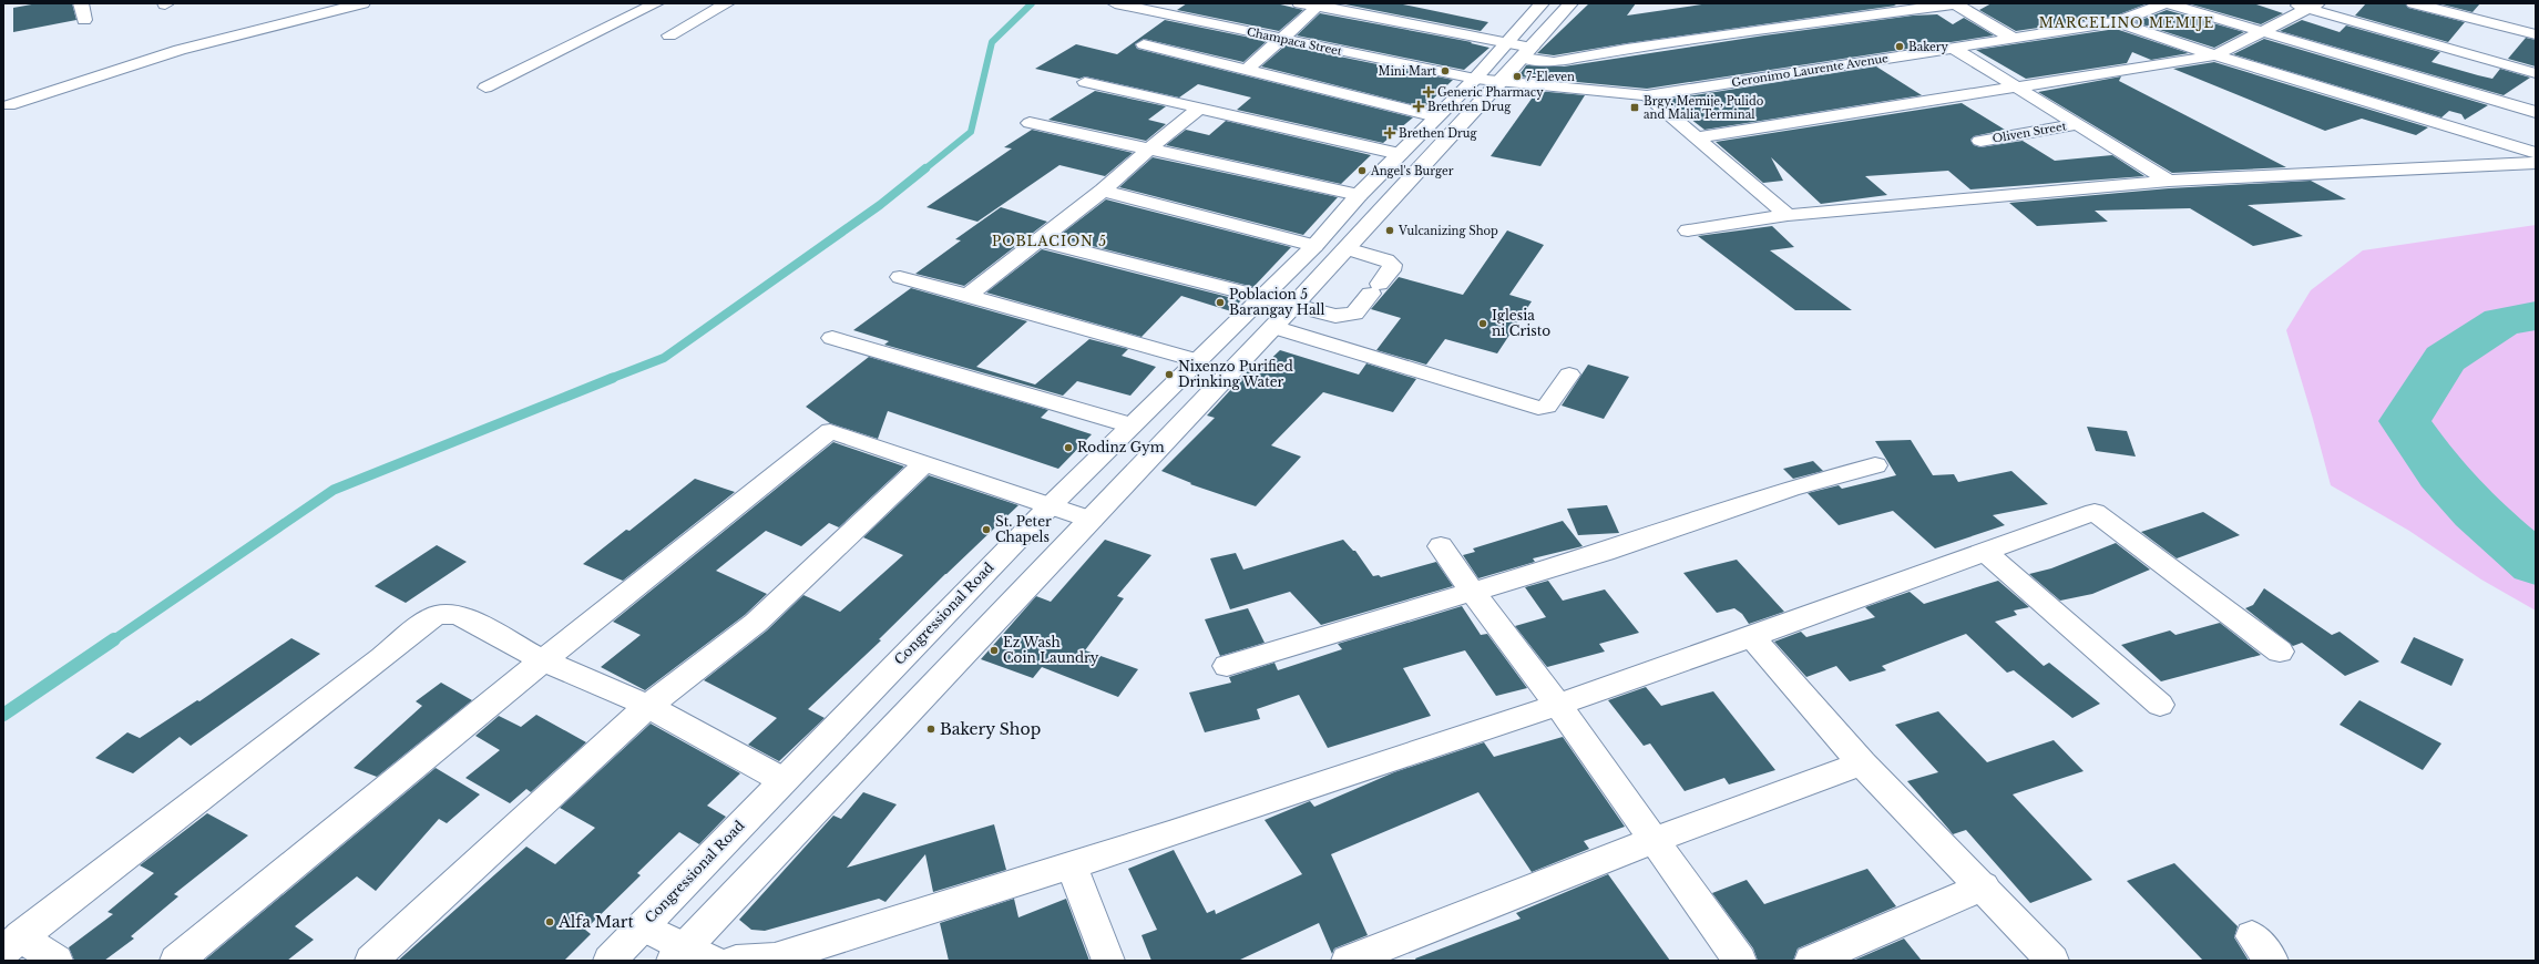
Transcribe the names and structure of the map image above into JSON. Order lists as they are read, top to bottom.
{
  "streets": {
    "street": [
      "Champaca Street",
      "Geronimo Laurente Avenue",
      "Oliven Street",
      "Congressional Road"
    ]
  },
  "crossings": [
    ["Champaca Street", "Geronimo Laurente Avenue"],
    ["Champaca Street", "Congressional Road"]
  ],
  "districts": ["MARCELINO MEMIJE", "POBLACION 5"],
  "places": {
    "other": [
      "Bakery",
      "Mini Mart",
      "7-Eleven",
      "Angel's Burger",
      "Vulcanizing Shop",
      "Poblacion 5 Barangay Hall",
      "Iglesia ni Cristo",
      "Nixenzo Purified Drinking Water",
      "Rodinz Gym",
      "St. Peter Chapels",
      "Ez Wash Coin Laundry",
      "Bakery Shop",
      "Alfa Mart"
    ],
    "health": ["Generic Pharmacy", "Brethren Drug", "Brethen Drug"],
    "transit": ["Brgy. Memije, Pulido and Malia Terminal"]
  }
}
